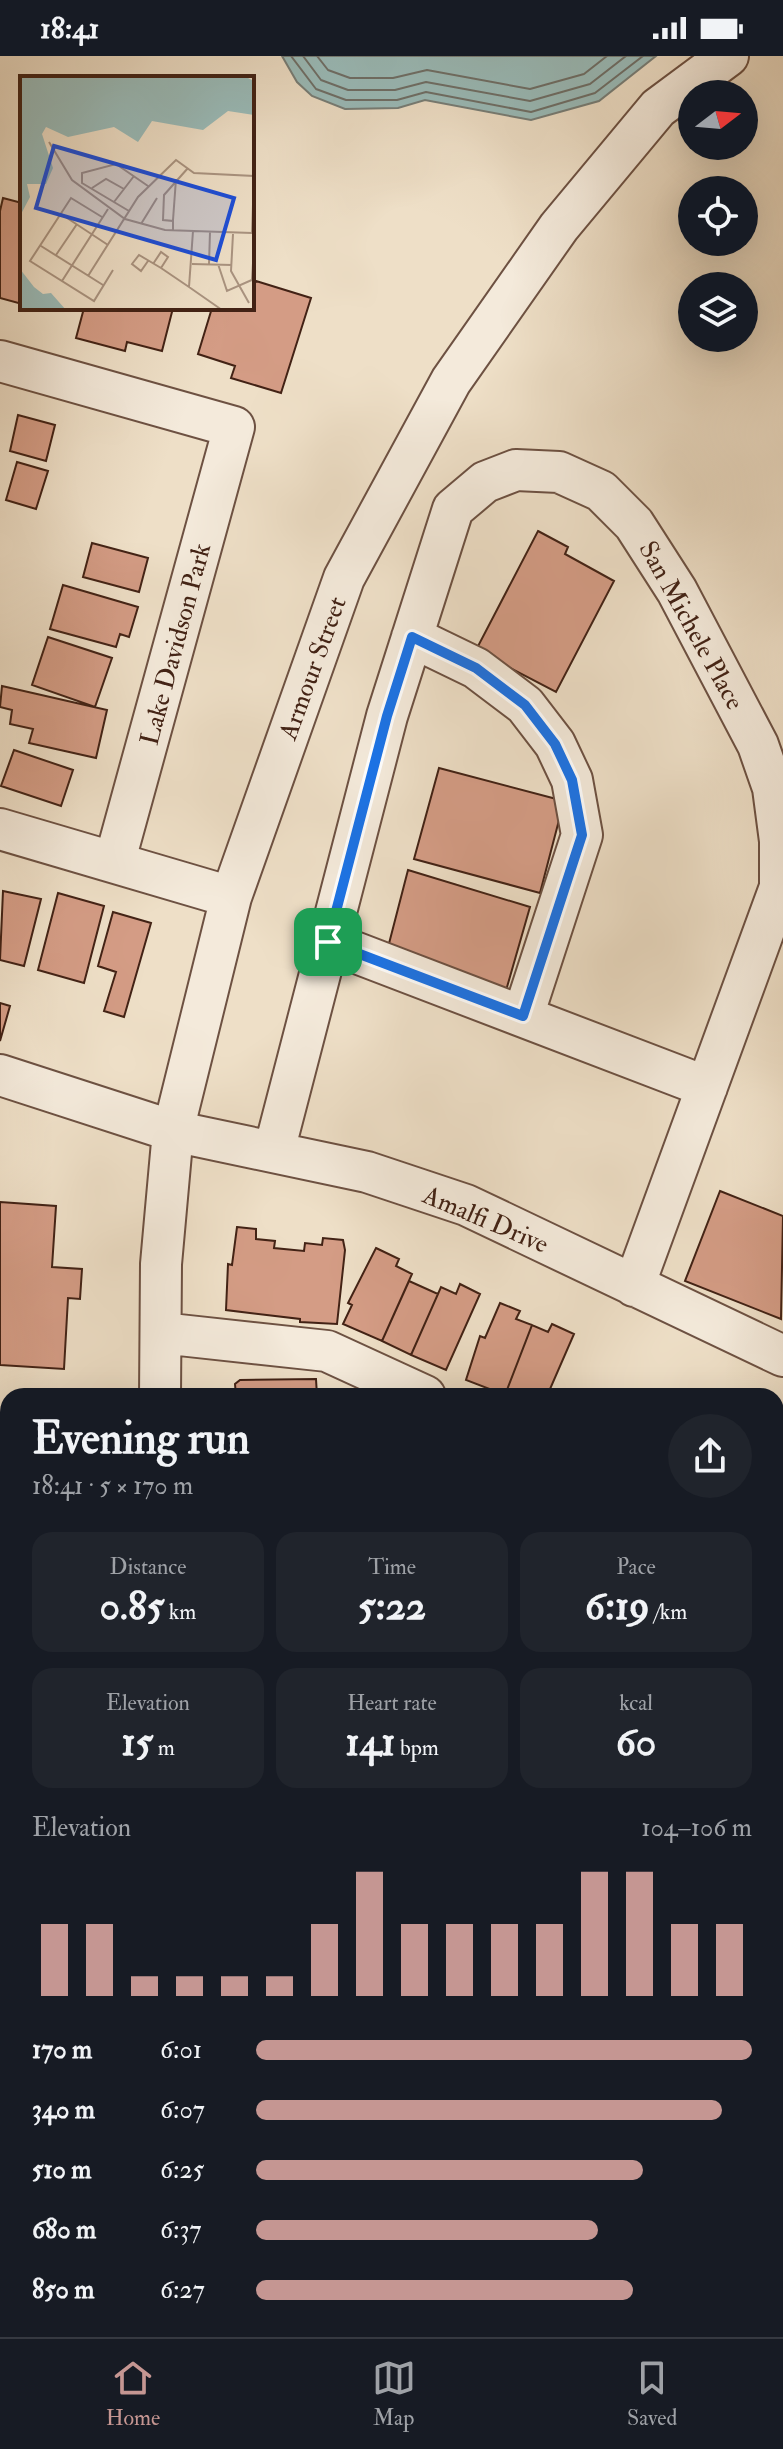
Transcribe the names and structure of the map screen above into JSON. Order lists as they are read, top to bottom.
{
  "streets": {
    "street": [
      "San Michele Place",
      "Lake Davidson Park",
      "Armour Street",
      "Amalfi Drive"
    ]
  },
  "crossings": [
    ["San Michele Place", "Amalfi Drive"],
    ["Armour Street", "Amalfi Drive"]
  ],
  "north": "right",
  "page": {
    "status": "18:41",
    "heading": ["Evening run", "18:41 · 5 × 170 m"],
    "stats": [
      ["Distance", "0.85 km"],
      ["Time", "5:22"],
      ["Pace", "6:19 /km"],
      ["Elevation", "15 m"],
      ["Heart rate", "141 bpm"],
      ["kcal", "60"]
    ],
    "chart": ["Elevation", "104–106 m"],
    "list": [
      {
        "name": "170 m",
        "note": "6:01"
      },
      {
        "name": "340 m",
        "note": "6:07"
      },
      {
        "name": "510 m",
        "note": "6:25"
      },
      {
        "name": "680 m",
        "note": "6:37"
      },
      {
        "name": "850 m",
        "note": "6:27"
      }
    ],
    "tabs": ["Home", "Map", "Saved"]
  }
}
